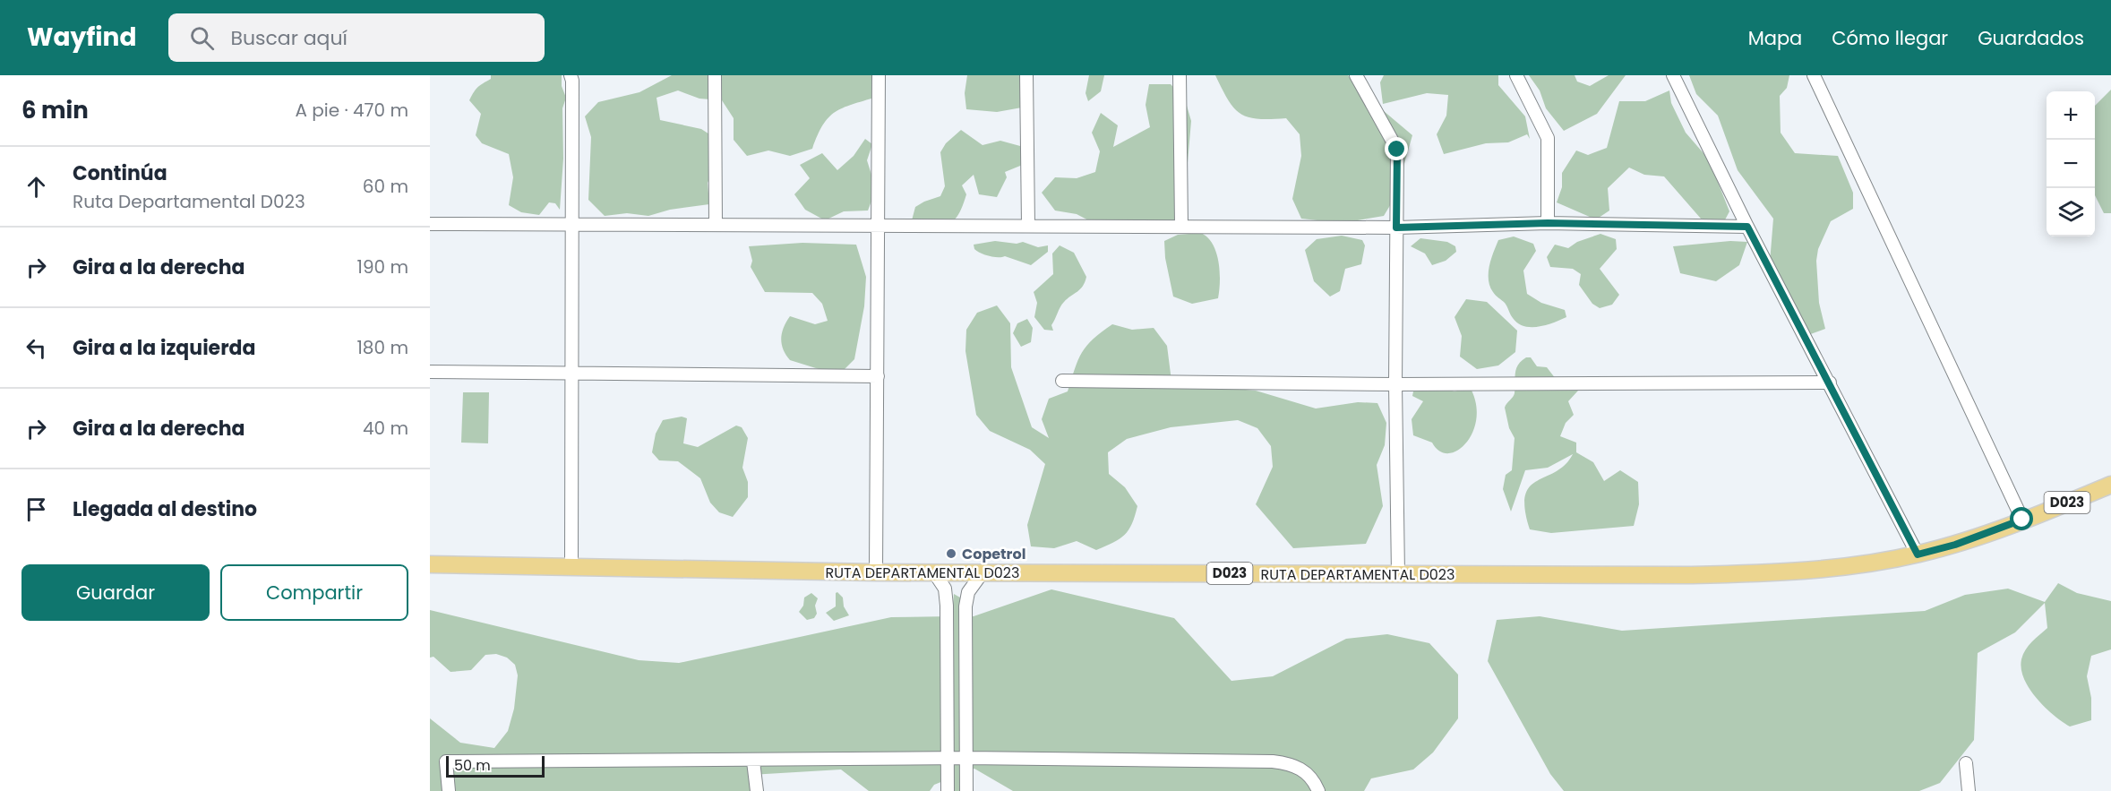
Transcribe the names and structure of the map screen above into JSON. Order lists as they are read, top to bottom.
{
  "streets": {
    "main road": ["D023", "RUTA DEPARTAMENTAL D023"]
  },
  "places": ["Copetrol"],
  "scale_bar": "50 m",
  "page": {
    "header": "Wayfind",
    "search": "Buscar aquí",
    "nav": ["Mapa", "Cómo llegar", "Guardados"],
    "heading": ["6 min", "A pie · 470 m"],
    "map_buttons": ["+", "−"],
    "list": [
      ["Continúa", "Ruta Departamental D023", "60 m"],
      ["Gira a la derecha", "190 m"],
      ["Gira a la izquierda", "180 m"],
      ["Gira a la derecha", "40 m"],
      "Llegada al destino"
    ],
    "buttons": ["Guardar", "Compartir"],
    "scale": "50 m"
  }
}
